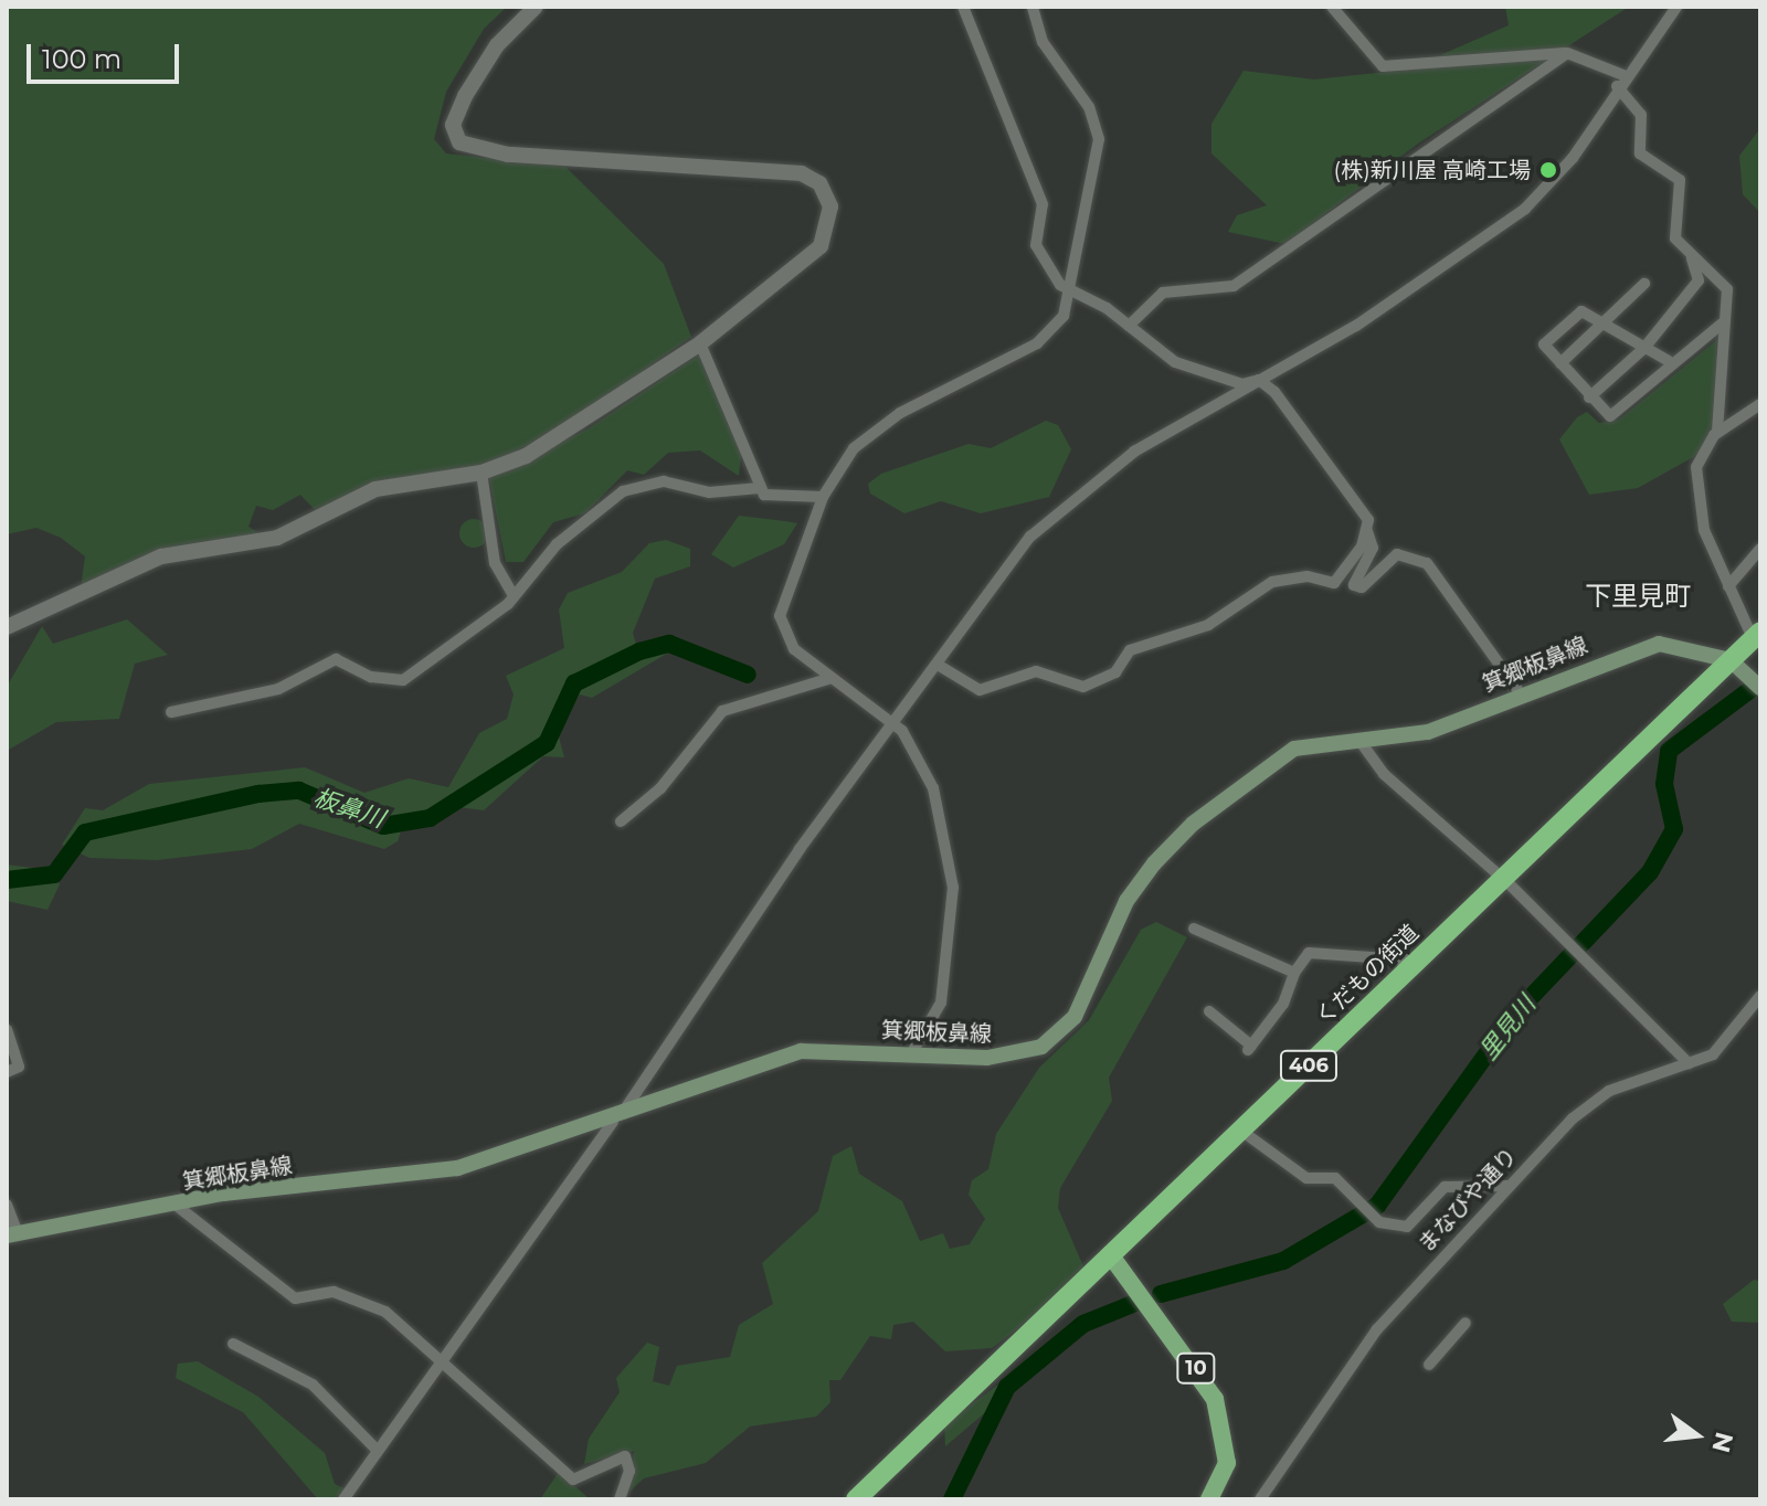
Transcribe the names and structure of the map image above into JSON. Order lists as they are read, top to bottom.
{
  "streets": {
    "highway": ["くだもの街道", "406"],
    "main road": ["箕郷板鼻線", "10"],
    "street": ["まなびや通り"]
  },
  "crossings": [
    ["箕郷板鼻線", "くだもの街道"],
    ["くだもの街道", "10"]
  ],
  "districts": ["下里見町"],
  "water": ["板鼻川", "里見川"],
  "places": ["(株)新川屋 高崎工場"],
  "scale_bar": "100 m",
  "north": "right"
}
